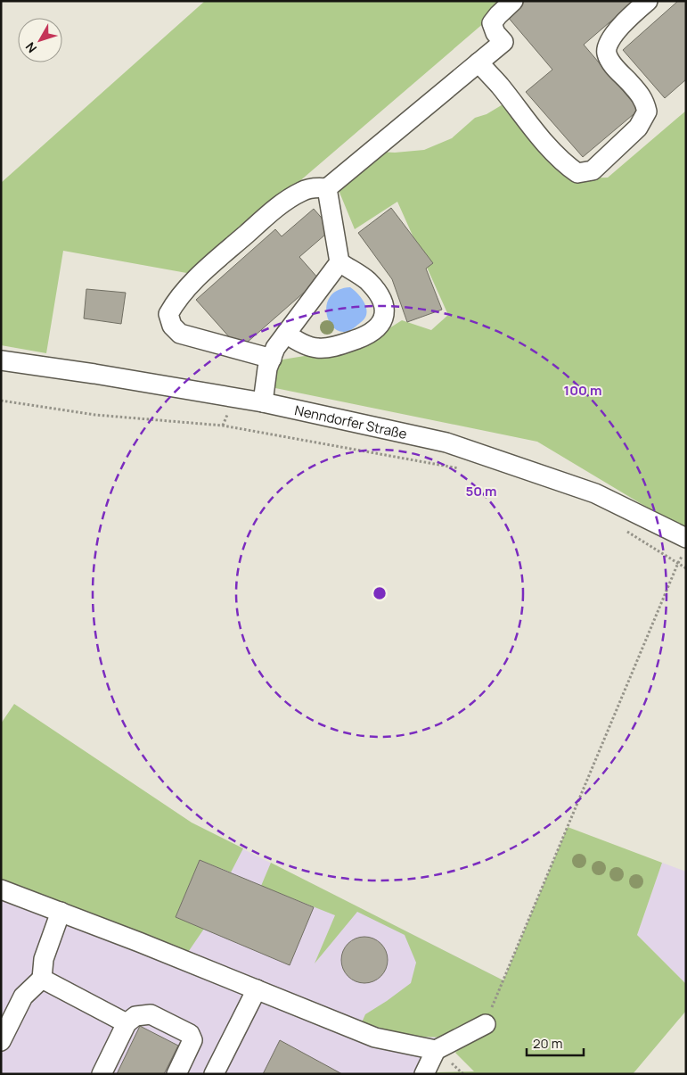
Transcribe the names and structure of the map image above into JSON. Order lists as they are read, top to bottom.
{
  "streets": {
    "street": ["Nenndorfer Straße"]
  },
  "scale_bar": "20 m",
  "north": "bottom left",
  "rings": ["100 m", "50 m"]
}
